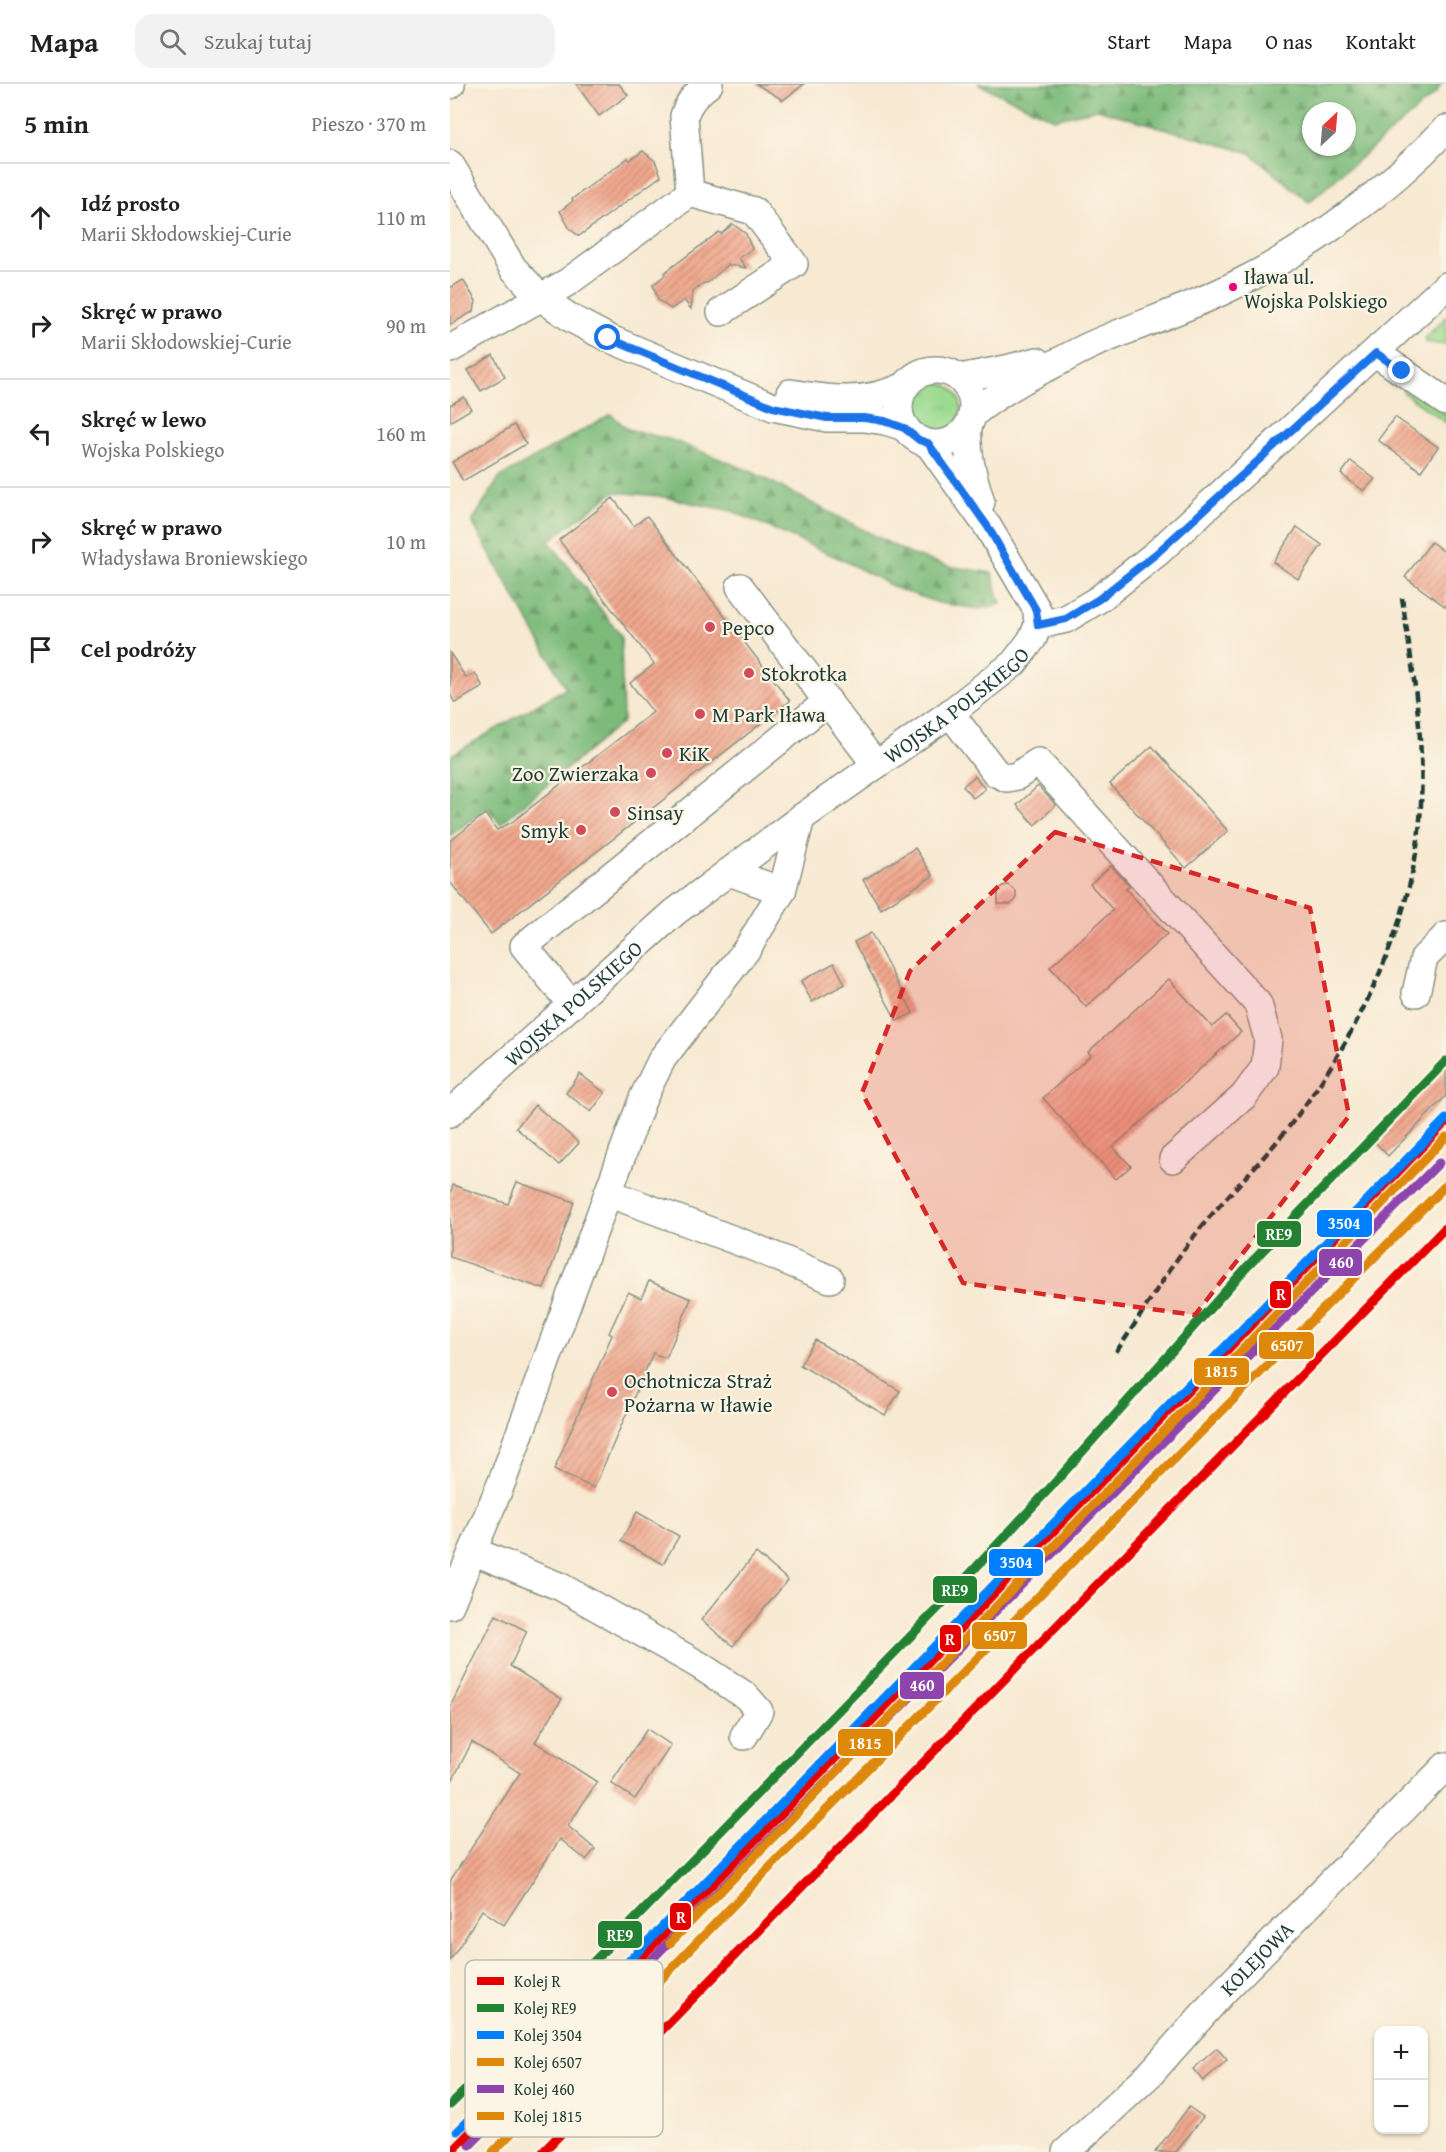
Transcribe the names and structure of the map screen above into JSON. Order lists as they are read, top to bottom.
{
  "streets": {
    "street": ["WOJSKA POLSKIEGO", "KOLEJOWA"]
  },
  "places": [
    "Iława ul. Wojska Polskiego",
    "Pepco",
    "Stokrotka",
    "M Park Iława",
    "KiK",
    "Zoo Zwierzaka",
    "Sinsay",
    "Smyk",
    "Ochotnicza Straż Pożarna w Iławie"
  ],
  "lines": [
    "rail line RE9",
    "rail line 3504",
    "rail line R",
    "rail line 1815",
    "rail line 460",
    "rail line 6507"
  ],
  "legend": [
    "Kolej R",
    "Kolej RE9",
    "Kolej 3504",
    "Kolej 6507",
    "Kolej 460",
    "Kolej 1815"
  ],
  "north": "top right",
  "page": {
    "header": "Mapa",
    "search": "Szukaj tutaj",
    "nav": [
      "Start",
      "Mapa",
      "O nas",
      "Kontakt"
    ],
    "heading": ["5 min", "Pieszo · 370 m"],
    "list": [
      ["Idź prosto", "Marii Skłodowskiej-Curie", "110 m"],
      ["Skręć w prawo", "Marii Skłodowskiej-Curie", "90 m"],
      ["Skręć w lewo", "Wojska Polskiego", "160 m"],
      ["Skręć w prawo", "Władysława Broniewskiego", "10 m"],
      "Cel podróży"
    ],
    "map_buttons": ["+", "−"]
  }
}
